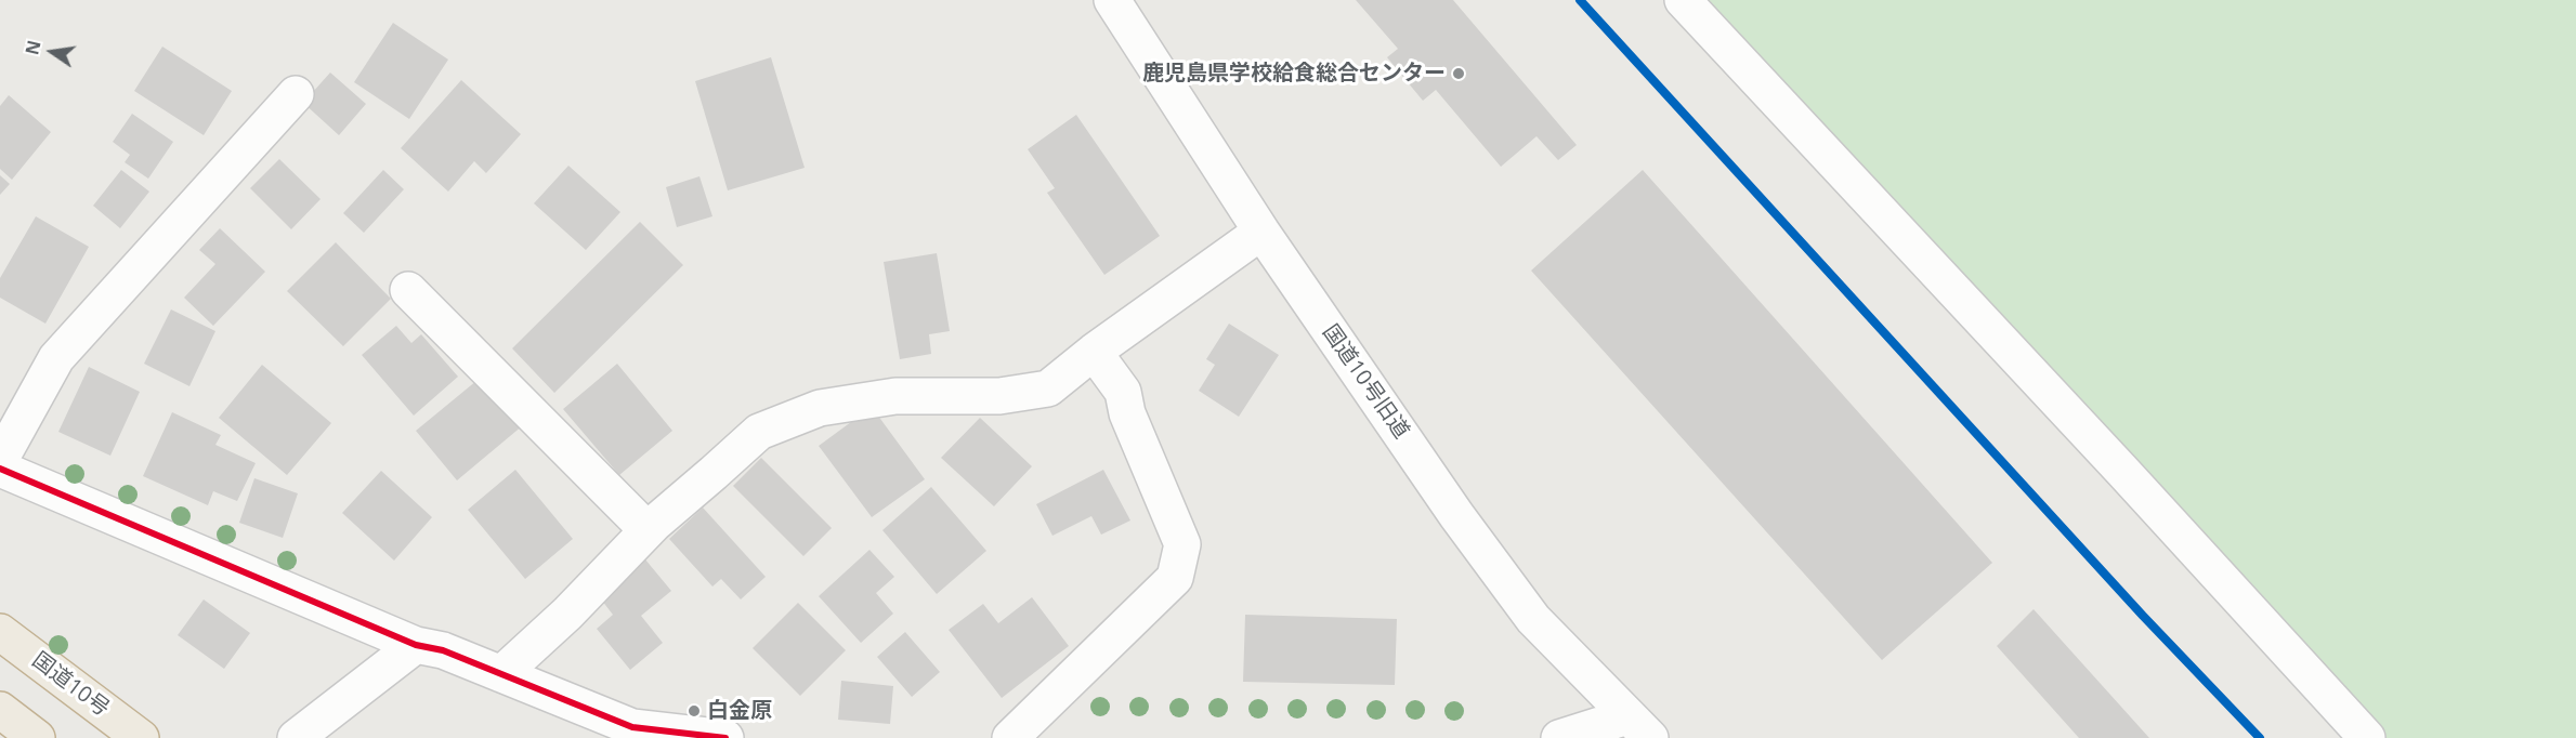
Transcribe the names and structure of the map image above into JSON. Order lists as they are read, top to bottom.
{
  "streets": {
    "highway": ["国道10号"],
    "street": ["国道10号旧道"]
  },
  "places": ["鹿児島県学校給食総合センター", "白金原"],
  "north": "left"
}
